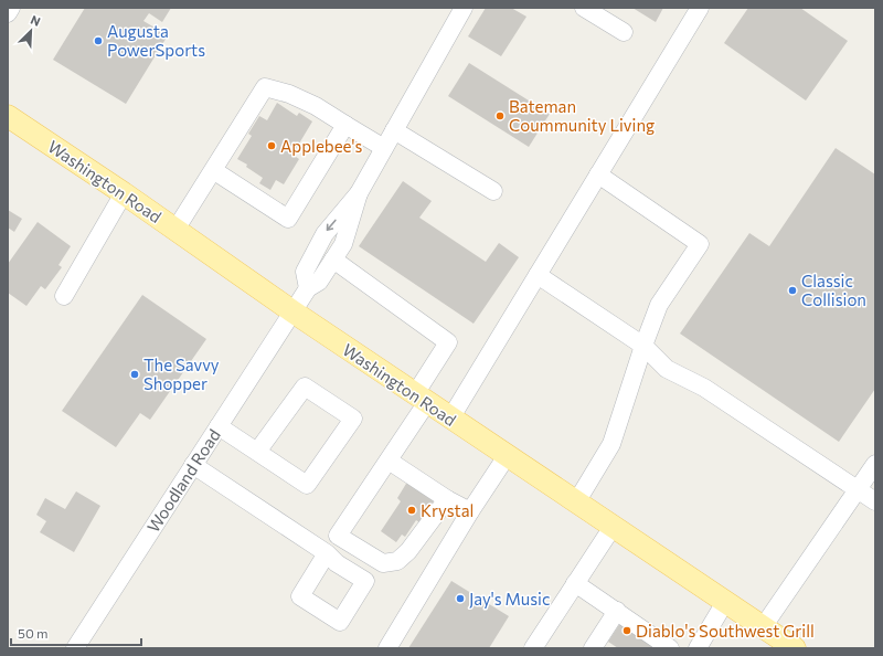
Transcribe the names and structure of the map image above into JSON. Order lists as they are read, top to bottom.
{
  "streets": {
    "main road": ["Washington Road"],
    "street": ["Woodland Road"]
  },
  "crossings": [
    ["Washington Road", "Woodland Road"]
  ],
  "places": [
    "Augusta PowerSports",
    "Bateman Coummunity Living",
    "Applebee's",
    "Classic Collision",
    "The Savvy Shopper",
    "Krystal",
    "Jay's Music",
    "Diablo's Southwest Grill"
  ],
  "scale_bar": "50 m",
  "north": "top right"
}
